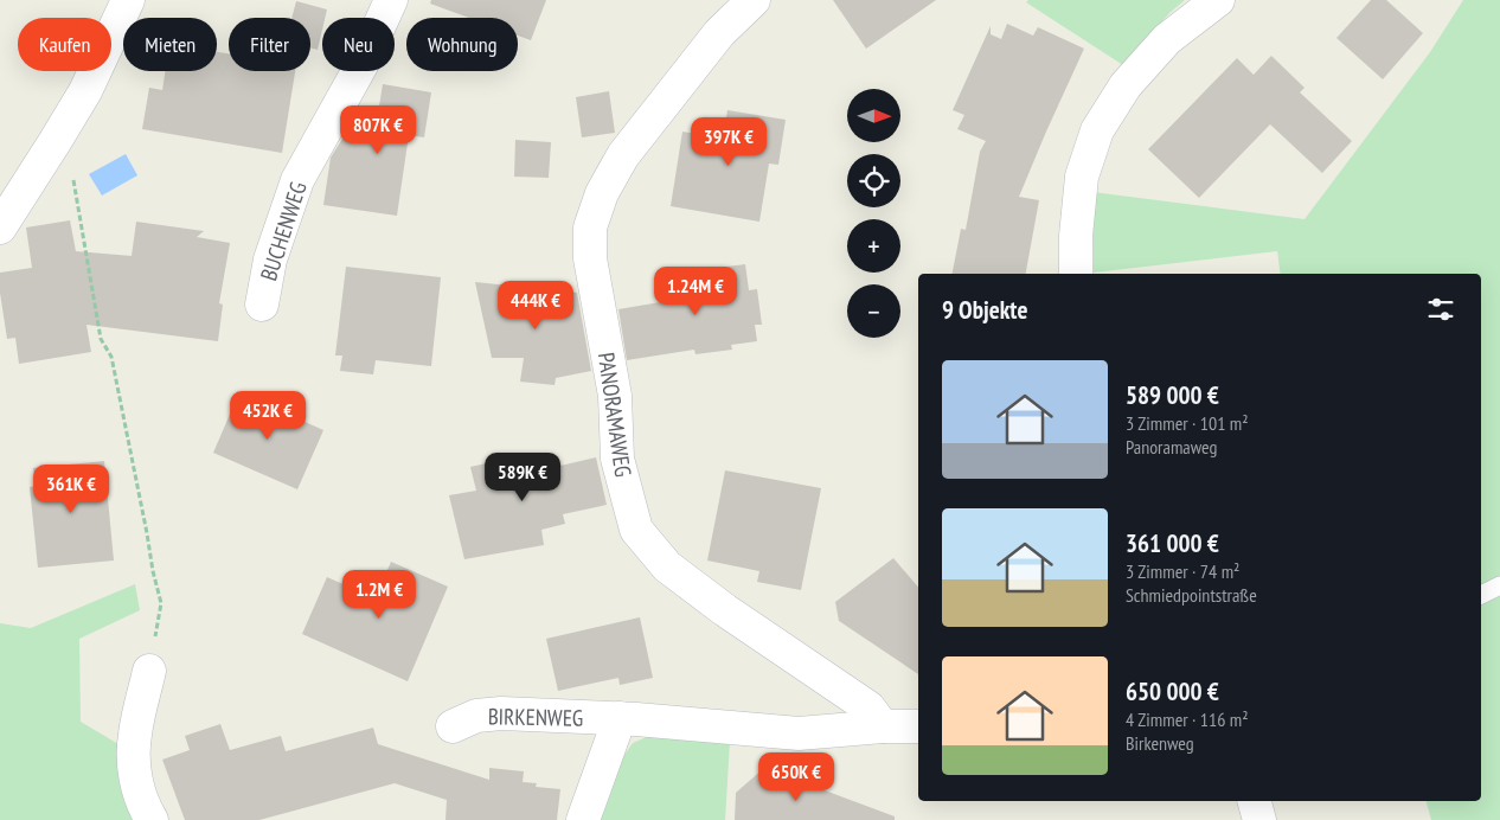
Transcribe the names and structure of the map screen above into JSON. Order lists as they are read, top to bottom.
{
  "streets": {
    "street": ["BUCHENWEG", "PANORAMAWEG", "BIRKENWEG"]
  },
  "crossings": [
    ["PANORAMAWEG", "BIRKENWEG"]
  ],
  "north": "right",
  "page": {
    "chip": [
      "Kaufen",
      "Mieten",
      "Filter",
      "Neu",
      "Wohnung"
    ],
    "map_buttons": ["+", "−"],
    "price": [
      "807K €",
      "397K €",
      "1.24M €",
      "444K €",
      "452K €",
      "589K €",
      "361K €",
      "1.2M €",
      "650K €"
    ],
    "heading": "9 Objekte",
    "list": [
      {
        "name": "589 000 €",
        "note": "3 Zimmer · 101 m² · Panoramaweg"
      },
      {
        "name": "361 000 €",
        "note": "3 Zimmer · 74 m² · Schmiedpointstraße"
      },
      {
        "name": "650 000 €",
        "note": "4 Zimmer · 116 m² · Birkenweg"
      }
    ]
  }
}
